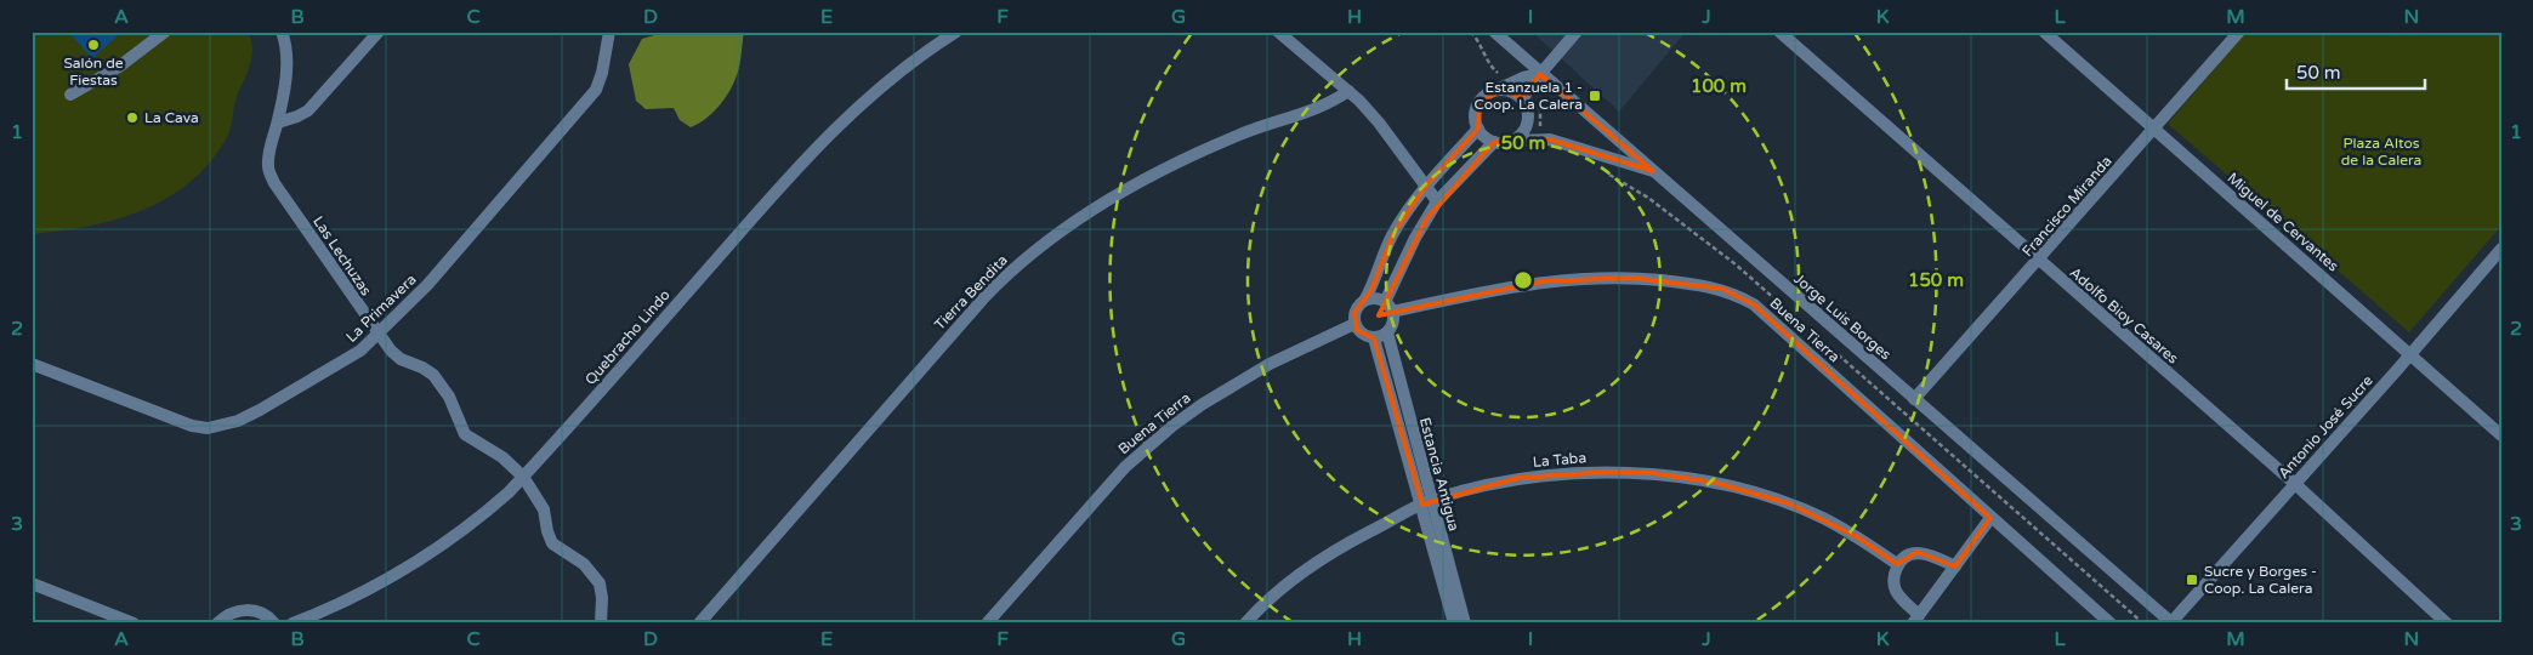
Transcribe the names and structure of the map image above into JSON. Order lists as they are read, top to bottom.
{
  "streets": {
    "street": [
      "Francisco Miranda",
      "Miguel de Cervantes",
      "Las Lechuzas",
      "Tierra Bendita",
      "La Primavera",
      "Adolfo Bioy Casares",
      "Jorge Luis Borges",
      "Buena Tierra",
      "Quebracho Lindo",
      "Antonio José Sucre",
      "La Taba",
      "Estancia Antigua"
    ]
  },
  "crossings": [
    ["Francisco Miranda", "Miguel de Cervantes"],
    ["Francisco Miranda", "Adolfo Bioy Casares"],
    ["Francisco Miranda", "Jorge Luis Borges"],
    ["Miguel de Cervantes", "Antonio José Sucre"],
    ["Las Lechuzas", "La Primavera"],
    ["Las Lechuzas", "Quebracho Lindo"],
    ["Adolfo Bioy Casares", "Antonio José Sucre"],
    ["Jorge Luis Borges", "Antonio José Sucre"],
    ["Buena Tierra", "Estancia Antigua"],
    ["La Taba", "Estancia Antigua"]
  ],
  "parks": ["Plaza Altos de la Calera"],
  "places": {
    "other": ["Salón de Fiestas", "La Cava"],
    "transit": ["Estanzuela 1 - Coop. La Calera", "Sucre y Borges - Coop. La Calera"]
  },
  "scale_bar": "50 m",
  "grid": {
    "columns": [
      "A",
      "B",
      "C",
      "D",
      "E",
      "F",
      "G",
      "H",
      "I",
      "J",
      "K",
      "L",
      "M",
      "N"
    ],
    "rows": ["1", "2", "3"]
  },
  "rings": ["100 m", "50 m", "150 m"]
}
